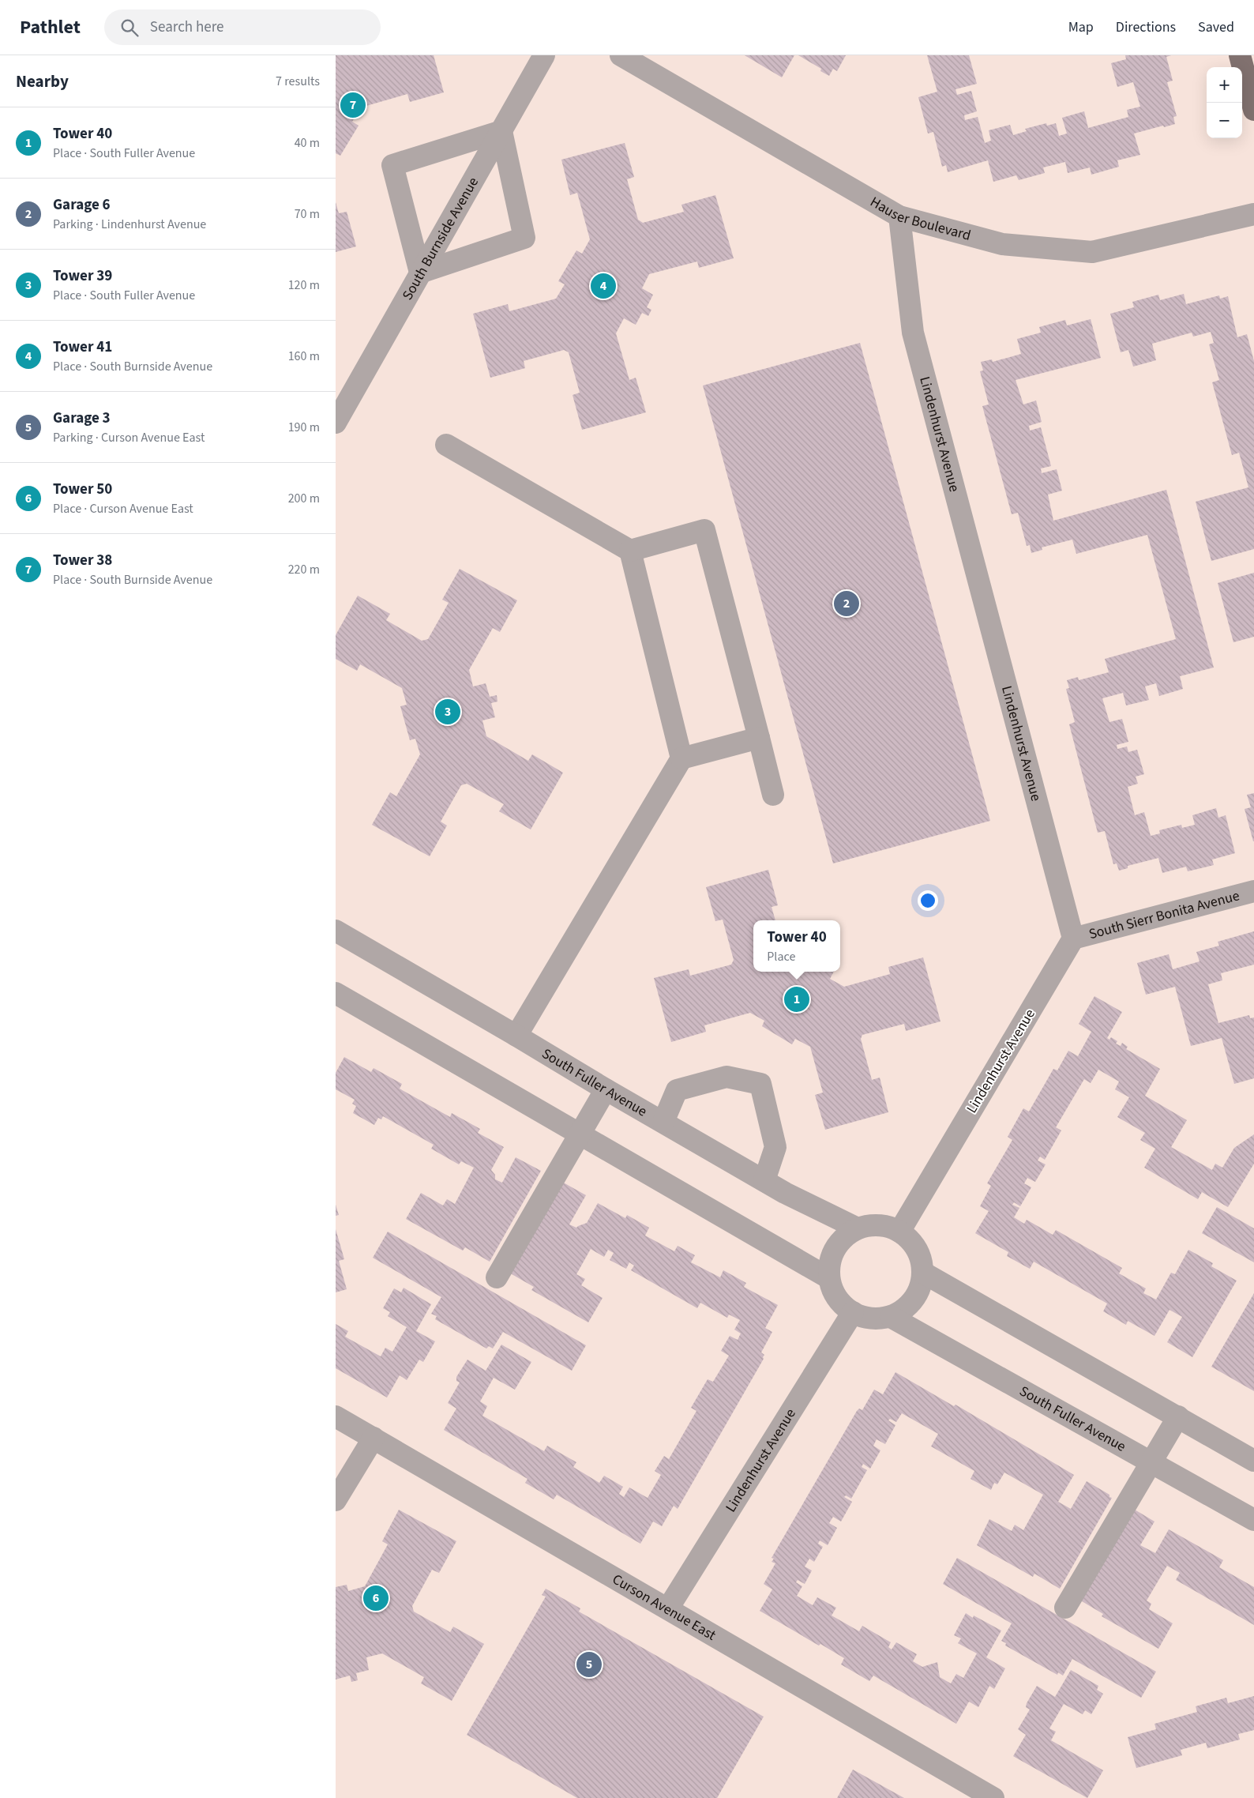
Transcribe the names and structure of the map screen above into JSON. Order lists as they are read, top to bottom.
{
  "streets": {
    "street": [
      "Hauser Boulevard",
      "South Burnside Avenue",
      "Lindenhurst Avenue",
      "South Sierr Bonita Avenue",
      "South Fuller Avenue",
      "Curson Avenue East"
    ]
  },
  "crossings": [
    ["Hauser Boulevard", "Lindenhurst Avenue"],
    ["Lindenhurst Avenue", "South Sierr Bonita Avenue"],
    ["Lindenhurst Avenue", "South Fuller Avenue"],
    ["Lindenhurst Avenue", "Curson Avenue East"]
  ],
  "page": {
    "header": "Pathlet",
    "search": "Search here",
    "nav": ["Map", "Directions", "Saved"],
    "heading": ["Nearby", "7 results"],
    "map_buttons": ["+", "−"],
    "pins": [
      "7",
      "4",
      "2",
      "3",
      "1",
      "6",
      "5"
    ],
    "list": [
      {
        "mark": "1",
        "name": "Tower 40",
        "note": "Place · South Fuller Avenue",
        "value": "40 m"
      },
      {
        "mark": "2",
        "name": "Garage 6",
        "note": "Parking · Lindenhurst Avenue",
        "value": "70 m"
      },
      {
        "mark": "3",
        "name": "Tower 39",
        "note": "Place · South Fuller Avenue",
        "value": "120 m"
      },
      {
        "mark": "4",
        "name": "Tower 41",
        "note": "Place · South Burnside Avenue",
        "value": "160 m"
      },
      {
        "mark": "5",
        "name": "Garage 3",
        "note": "Parking · Curson Avenue East",
        "value": "190 m"
      },
      {
        "mark": "6",
        "name": "Tower 50",
        "note": "Place · Curson Avenue East",
        "value": "200 m"
      },
      {
        "mark": "7",
        "name": "Tower 38",
        "note": "Place · South Burnside Avenue",
        "value": "220 m"
      }
    ],
    "popup": ["Tower 40", "Place"]
  }
}
